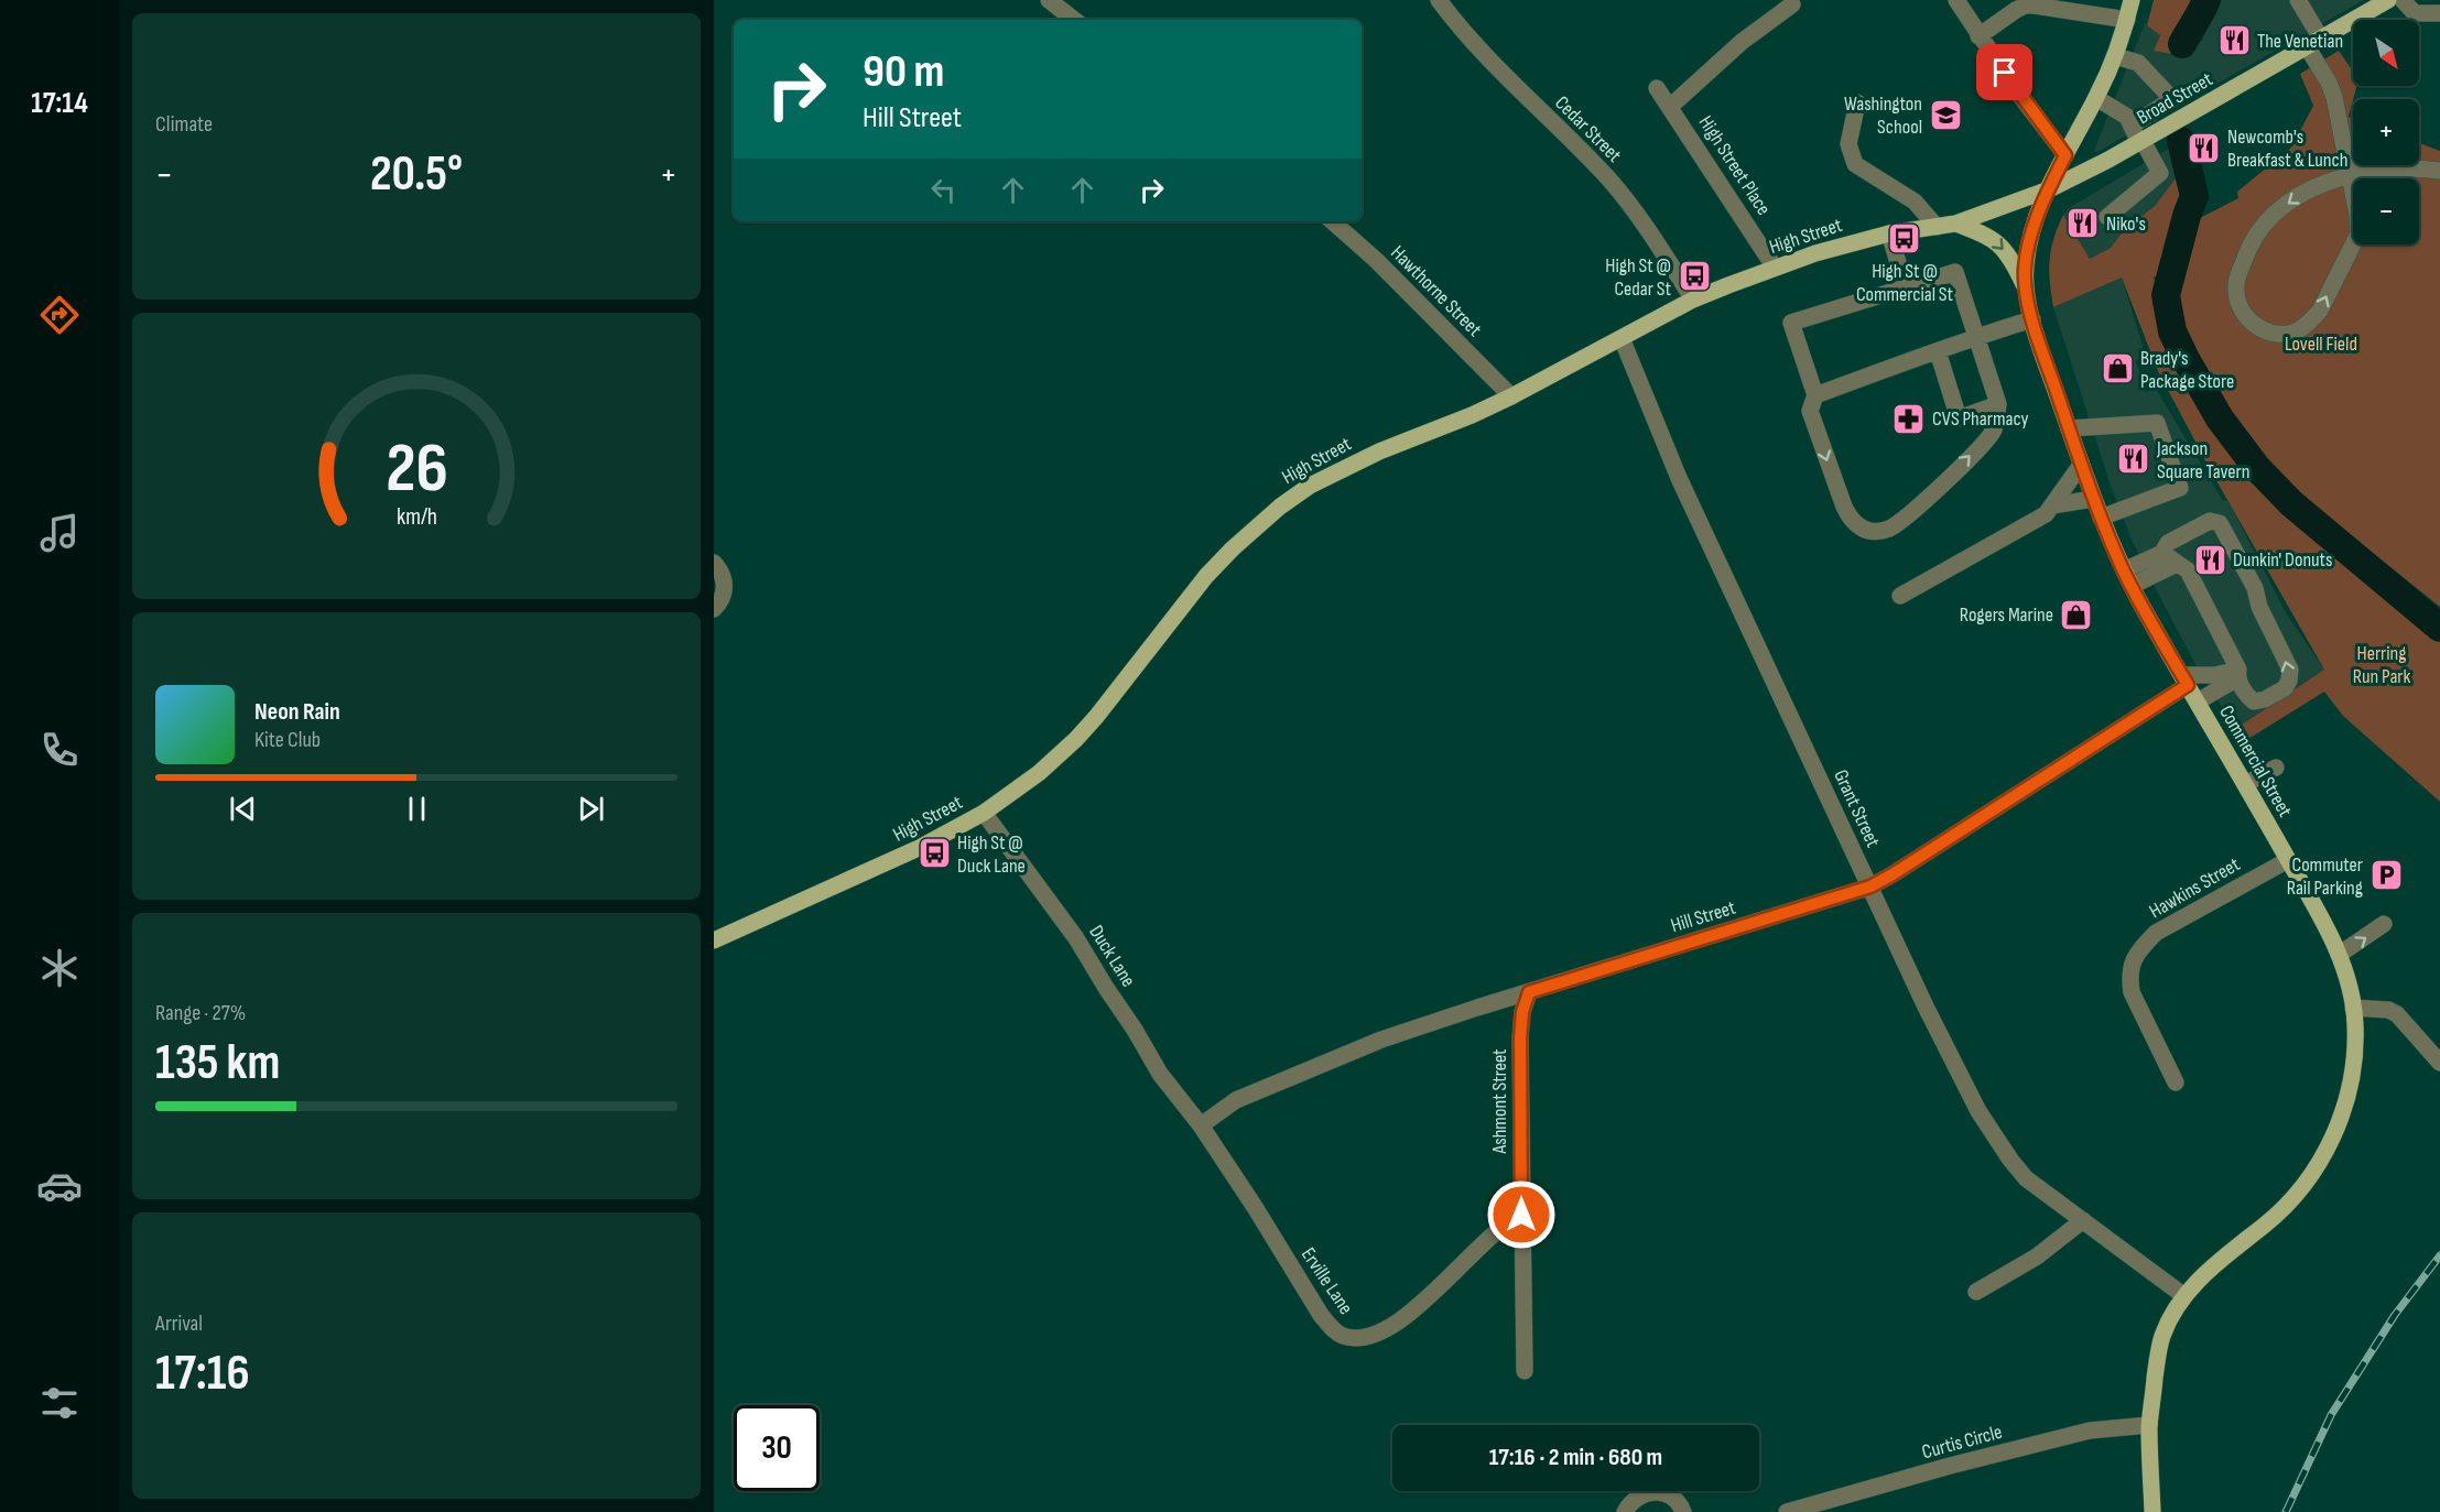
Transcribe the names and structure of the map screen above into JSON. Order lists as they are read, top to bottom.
{
  "streets": {
    "main road": ["Broad Street", "High Street", "Commercial Street"],
    "street": [
      "Cedar Street",
      "High Street Place",
      "Hawthorne Street",
      "Grant Street",
      "Hawkins Street",
      "Hill Street",
      "Duck Lane",
      "Ashmont Street",
      "Erville Lane",
      "Curtis Circle"
    ]
  },
  "crossings": [
    ["Broad Street", "High Street"],
    ["Broad Street", "Commercial Street"],
    ["Cedar Street", "High Street"],
    ["High Street Place", "High Street"],
    ["High Street", "Hawthorne Street"],
    ["High Street", "Commercial Street"],
    ["High Street", "Grant Street"],
    ["High Street", "Duck Lane"],
    ["Commercial Street", "Grant Street"],
    ["Commercial Street", "Hawkins Street"],
    ["Commercial Street", "Hill Street"],
    ["Commercial Street", "Curtis Circle"],
    ["Grant Street", "Hill Street"],
    ["Hill Street", "Duck Lane"],
    ["Hill Street", "Ashmont Street"],
    ["Hill Street", "Erville Lane"],
    ["Duck Lane", "Erville Lane"],
    ["Ashmont Street", "Erville Lane"]
  ],
  "parks": ["Lovell Field", "Herring Run Park"],
  "places": {
    "restaurant": [
      "The Venetian",
      "Newcomb's Breakfast & Lunch",
      "Niko's",
      "Jackson Square Tavern",
      "Dunkin' Donuts"
    ],
    "school or university": ["Washington School"],
    "bus stop": ["High St @ Commercial St", "High St @ Cedar St", "High St @ Duck Lane"],
    "shop": ["Brady's Package Store", "Rogers Marine"],
    "pharmacy": ["CVS Pharmacy"],
    "parking": ["Commuter Rail Parking"]
  },
  "north": "bottom right",
  "page": {
    "tabs": "17:14",
    "tile": [
      "Climate",
      ["Range · 27%", "135 km"],
      ["Arrival", "17:16"]
    ],
    "map_buttons": ["+", "−"],
    "turn": ["90 m", "Hill Street"],
    "heat": ["−", "20.5°", "+"],
    "song": ["Neon Rain", "Kite Club"],
    "limit": "30",
    "trip": "17:16 · 2 min · 680 m",
    "gauge": ["26", "km/h"]
  }
}
